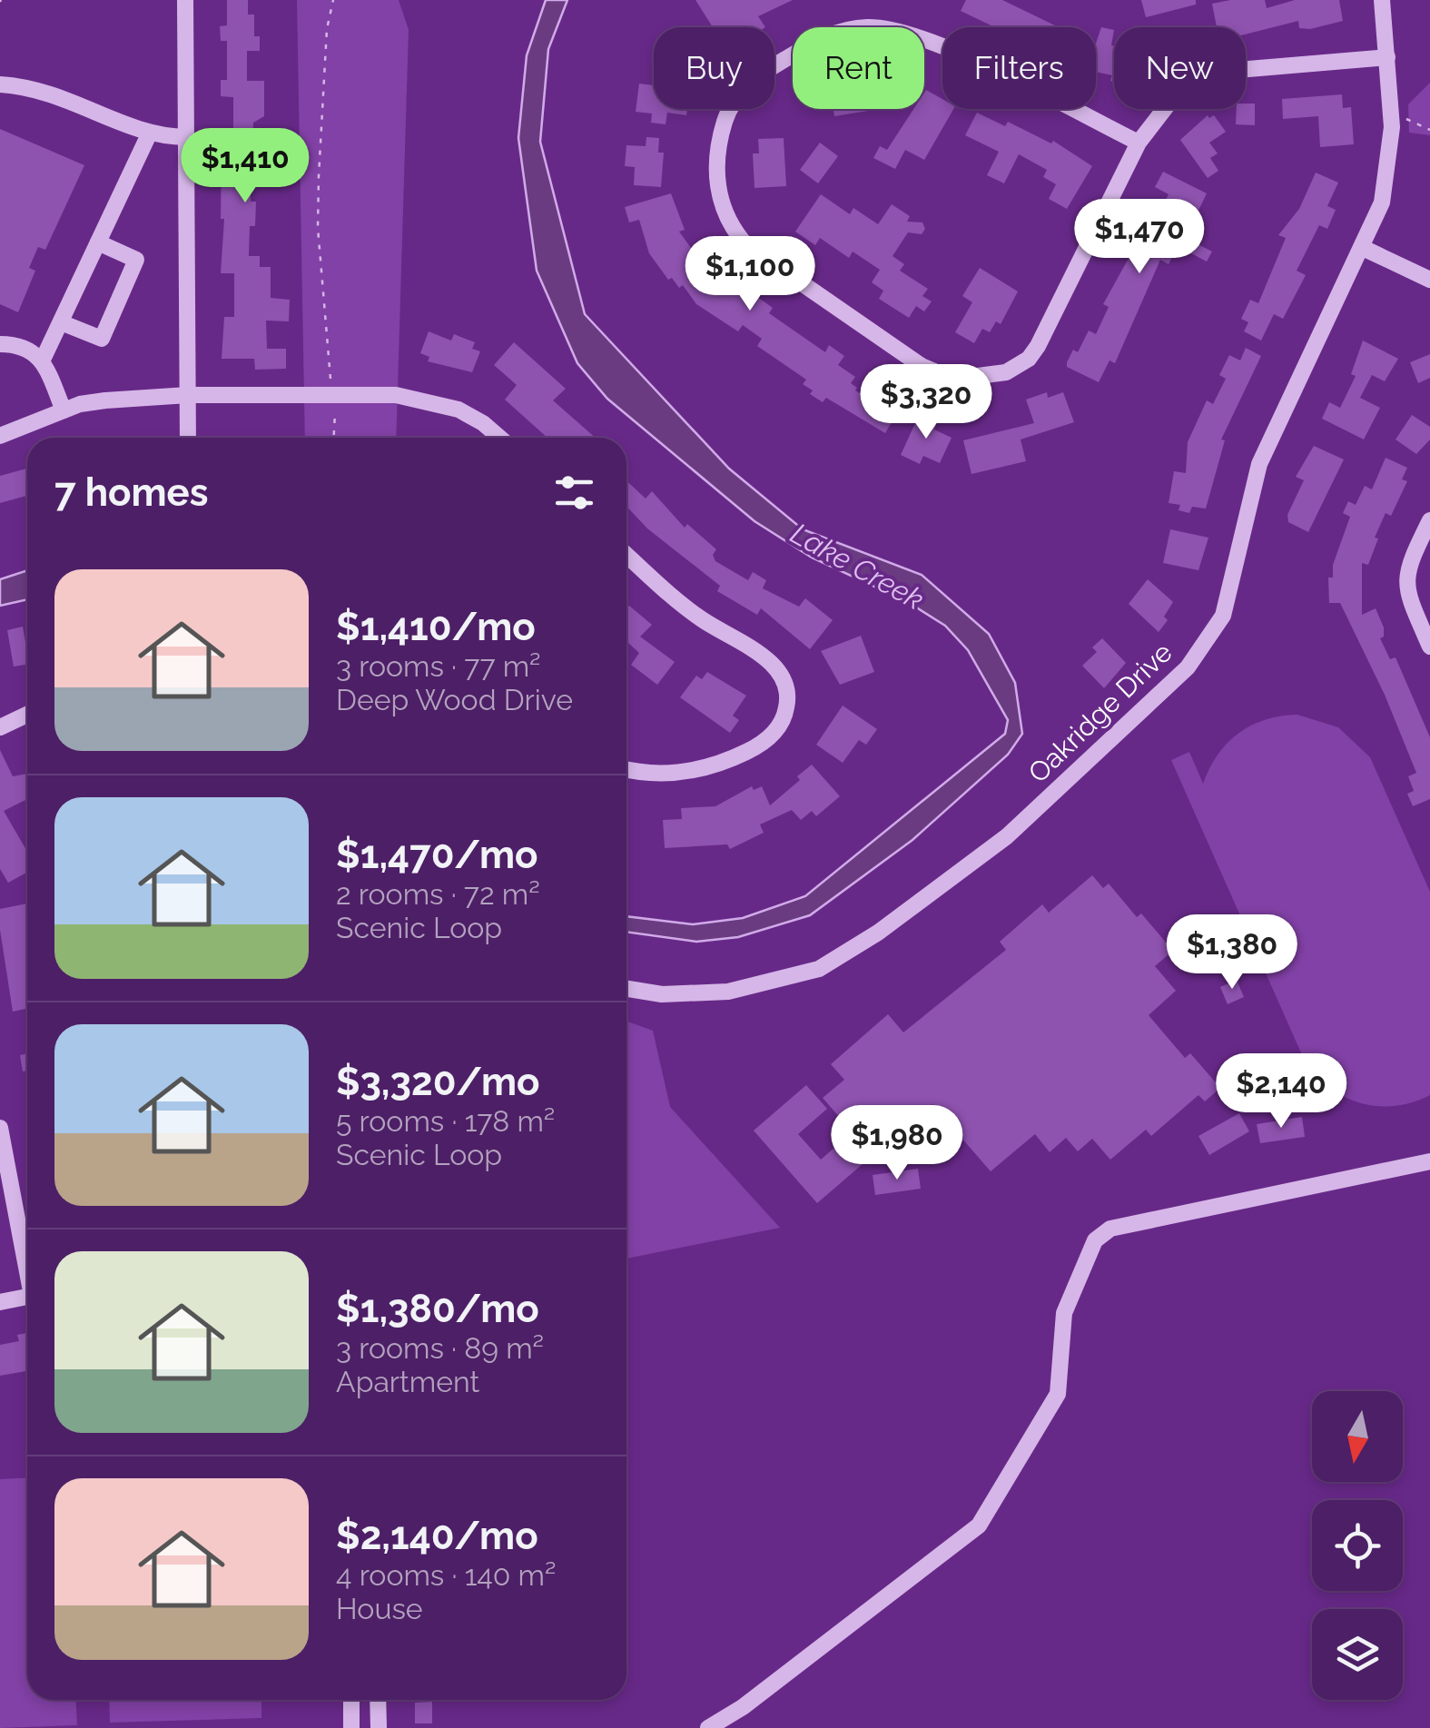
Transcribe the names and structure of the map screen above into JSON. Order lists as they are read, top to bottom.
{
  "streets": {
    "street": ["Oakridge Drive"]
  },
  "water": ["Lake Creek"],
  "north": "bottom",
  "page": {
    "chip": [
      "Buy",
      "Rent",
      "Filters",
      "New"
    ],
    "price": [
      "$1,410",
      "$1,470",
      "$1,100",
      "$3,320",
      "$1,380",
      "$2,140",
      "$1,980"
    ],
    "heading": "7 homes",
    "list": [
      {
        "name": "$1,410/mo",
        "note": "3 rooms · 77 m² · Deep Wood Drive"
      },
      {
        "name": "$1,470/mo",
        "note": "2 rooms · 72 m² · Scenic Loop"
      },
      {
        "name": "$3,320/mo",
        "note": "5 rooms · 178 m² · Scenic Loop"
      },
      {
        "name": "$1,380/mo",
        "note": "3 rooms · 89 m² · Apartment"
      },
      {
        "name": "$2,140/mo",
        "note": "4 rooms · 140 m² · House"
      }
    ]
  }
}
